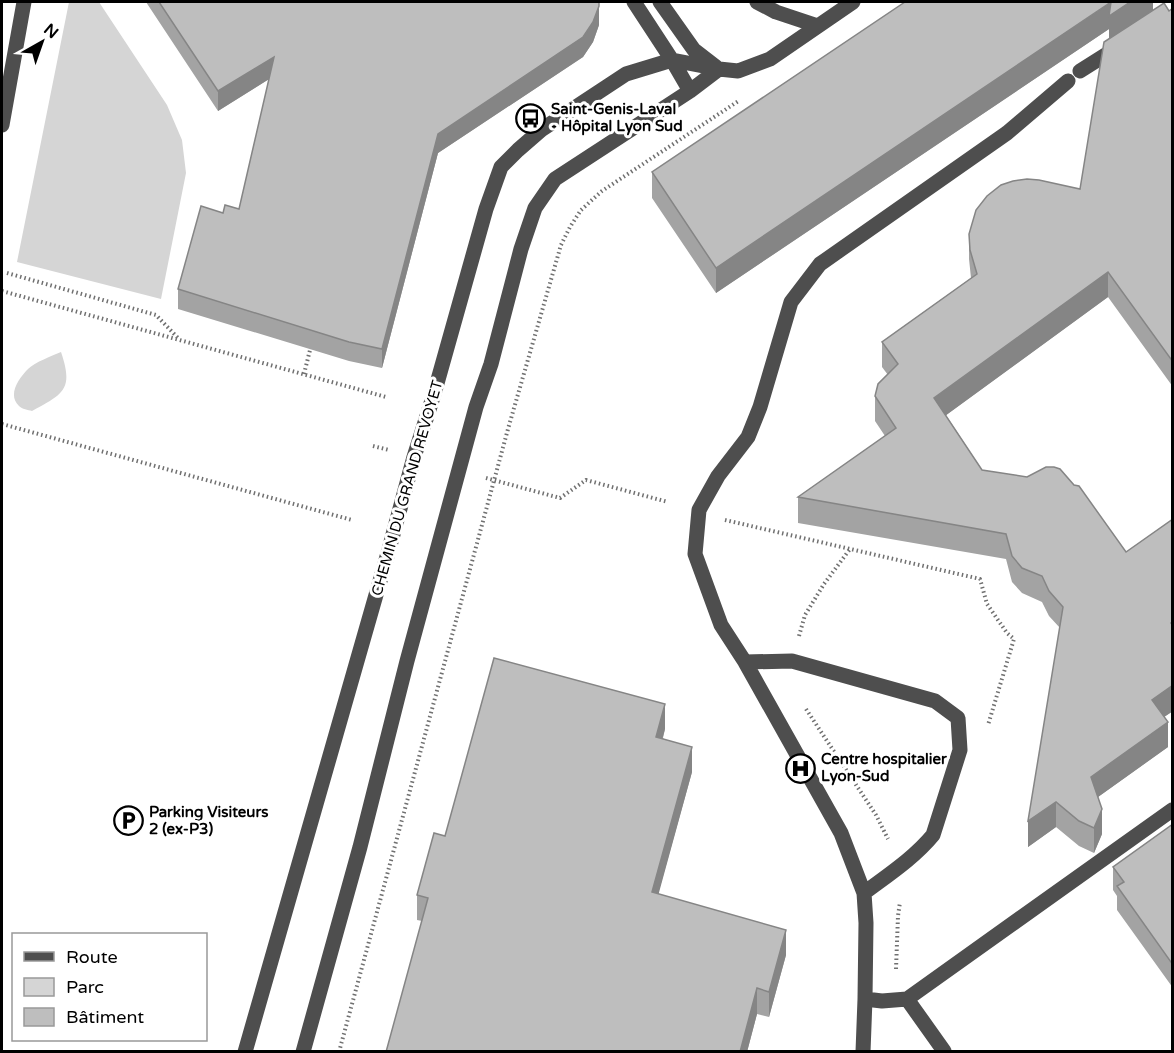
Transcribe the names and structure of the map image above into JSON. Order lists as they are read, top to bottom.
{
  "streets": {
    "street": ["CHEMIN DU GRAND REVOYET"]
  },
  "places": {
    "bus stop": ["Saint-Genis-Laval - Hôpital Lyon Sud"],
    "hospital": ["Centre hospitalier Lyon-Sud"],
    "parking": ["Parking Visiteurs 2 (ex-P3)"]
  },
  "legend": ["Route", "Parc", "Bâtiment"],
  "north": "top right"
}
